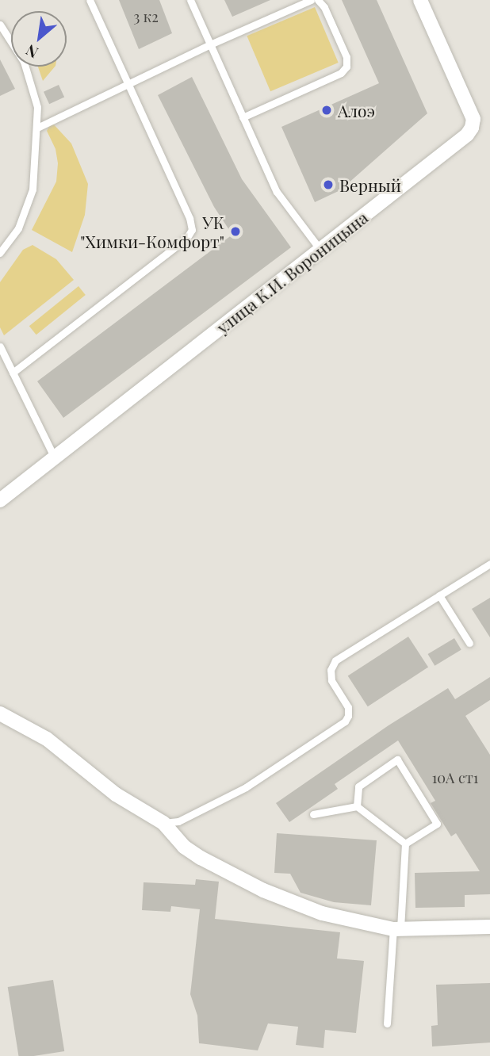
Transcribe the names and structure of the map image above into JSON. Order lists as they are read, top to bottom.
{
  "streets": {
    "street": ["улица К.И. Вороницына"]
  },
  "places": ["Алоэ", "Верный", "УК \"Химки-Комфорт\""],
  "house_numbers": ["3 к2", "10A ст1"],
  "north": "bottom left"
}
